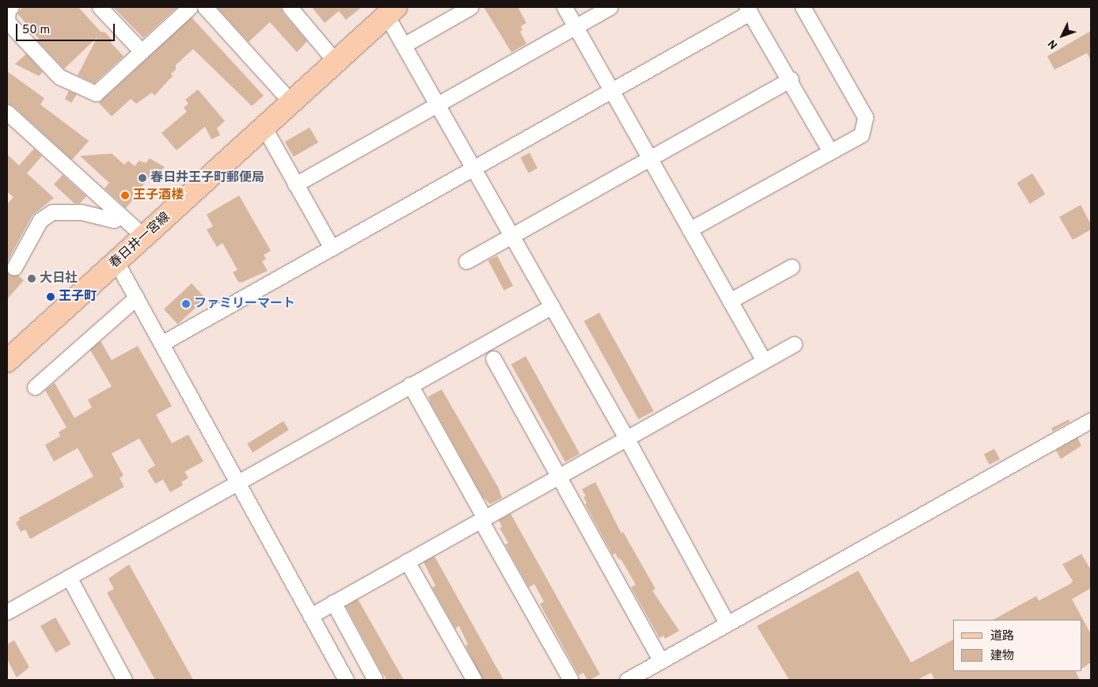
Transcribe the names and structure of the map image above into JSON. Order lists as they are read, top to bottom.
{
  "streets": {
    "main road": ["春日井一宮線"]
  },
  "places": [
    "春日井王子町郵便局",
    "王子酒楼",
    "大日社",
    "王子町",
    "ファミリーマート"
  ],
  "legend": ["道路", "建物"],
  "scale_bar": "50 m",
  "north": "bottom left"
}
